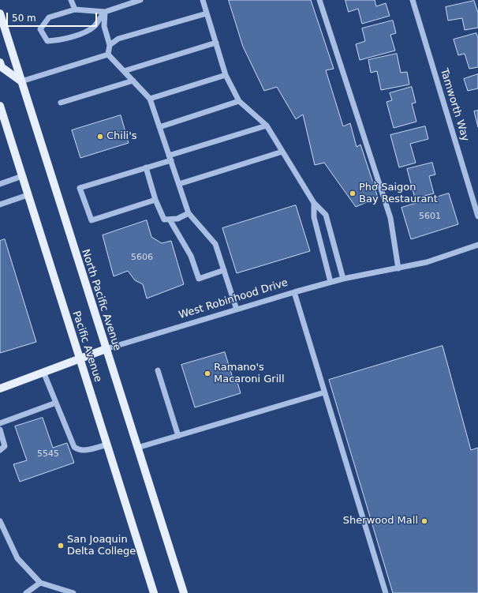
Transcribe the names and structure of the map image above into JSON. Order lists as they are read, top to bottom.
{
  "streets": {
    "main road": ["West Robinhood Drive", "North Pacific Avenue", "Pacific Avenue"],
    "street": ["Tamworth Way"]
  },
  "crossings": [
    ["West Robinhood Drive", "North Pacific Avenue"],
    ["West Robinhood Drive", "Pacific Avenue"]
  ],
  "places": [
    "Chili's",
    "Phở Saigon Bay Restaurant",
    "Ramano's Macaroni Grill",
    "Sherwood Mall",
    "San Joaquin Delta College"
  ],
  "house_numbers": ["5601", "5606", "5545"],
  "scale_bar": "50 m"
}
